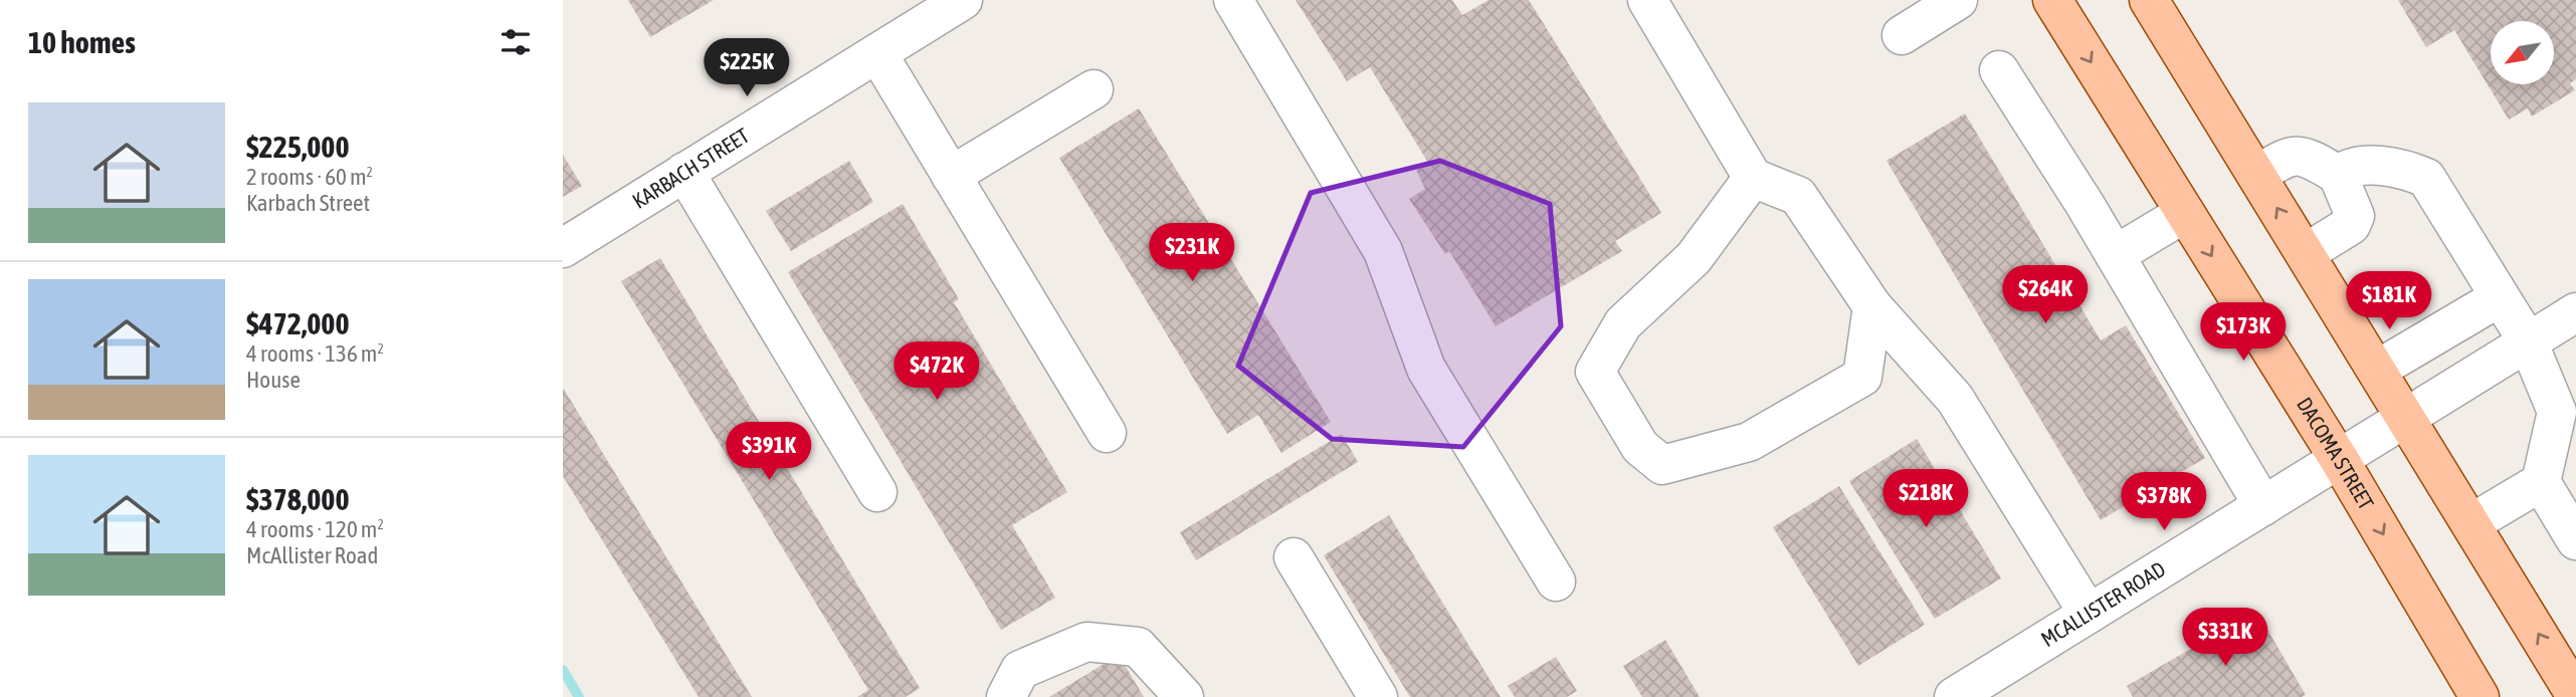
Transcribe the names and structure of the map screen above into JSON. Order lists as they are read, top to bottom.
{
  "streets": {
    "main road": ["DACOMA STREET"],
    "street": ["KARBACH STREET", "MCALLISTER ROAD"]
  },
  "crossings": [
    ["DACOMA STREET", "MCALLISTER ROAD"]
  ],
  "north": "bottom left",
  "page": {
    "heading": "10 homes",
    "price": [
      "$225K",
      "$231K",
      "$264K",
      "$181K",
      "$173K",
      "$472K",
      "$391K",
      "$218K",
      "$378K",
      "$331K"
    ],
    "list": [
      {
        "name": "$225,000",
        "note": "2 rooms · 60 m² · Karbach Street"
      },
      {
        "name": "$472,000",
        "note": "4 rooms · 136 m² · House"
      },
      {
        "name": "$378,000",
        "note": "4 rooms · 120 m² · McAllister Road"
      }
    ]
  }
}
